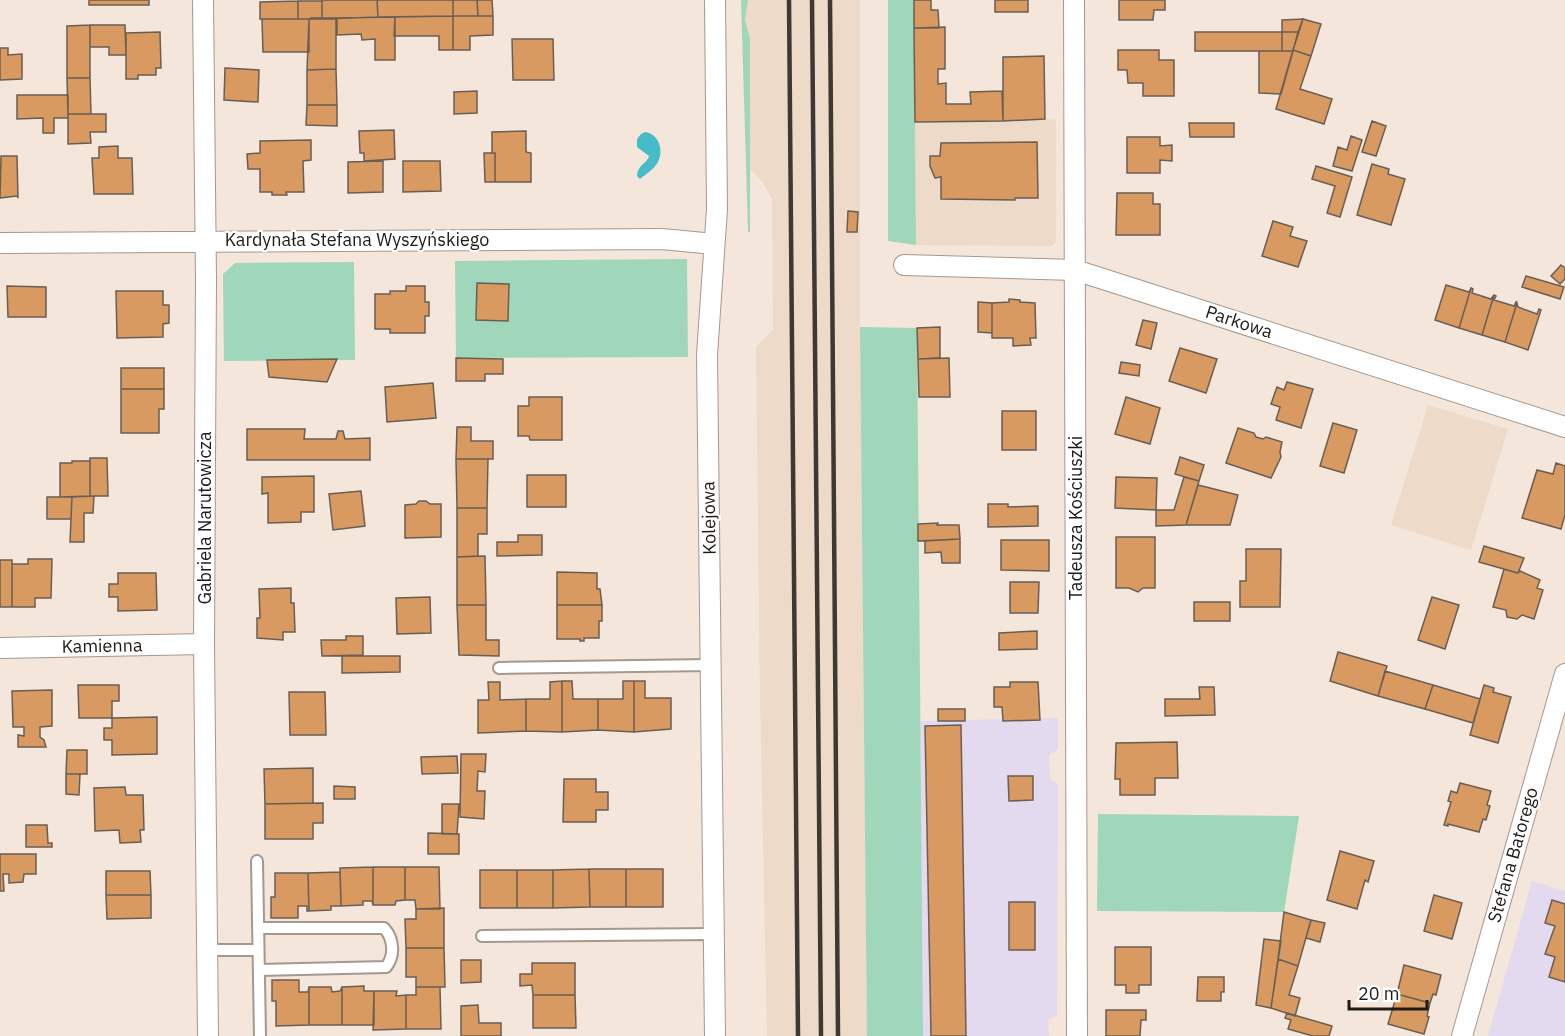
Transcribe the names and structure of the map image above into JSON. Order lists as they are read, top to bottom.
{
  "streets": {
    "street": [
      "Kardynała Stefana Wyszyńskiego",
      "Parkowa",
      "Gabriela Narutowicza",
      "Kolejowa",
      "Tadeusza Kościuszki",
      "Kamienna",
      "Stefana Batorego"
    ]
  },
  "crossings": [
    ["Kardynała Stefana Wyszyńskiego", "Gabriela Narutowicza"],
    ["Kardynała Stefana Wyszyńskiego", "Kolejowa"],
    ["Parkowa", "Tadeusza Kościuszki"],
    ["Gabriela Narutowicza", "Kamienna"]
  ],
  "scale_bar": "20 m"
}
